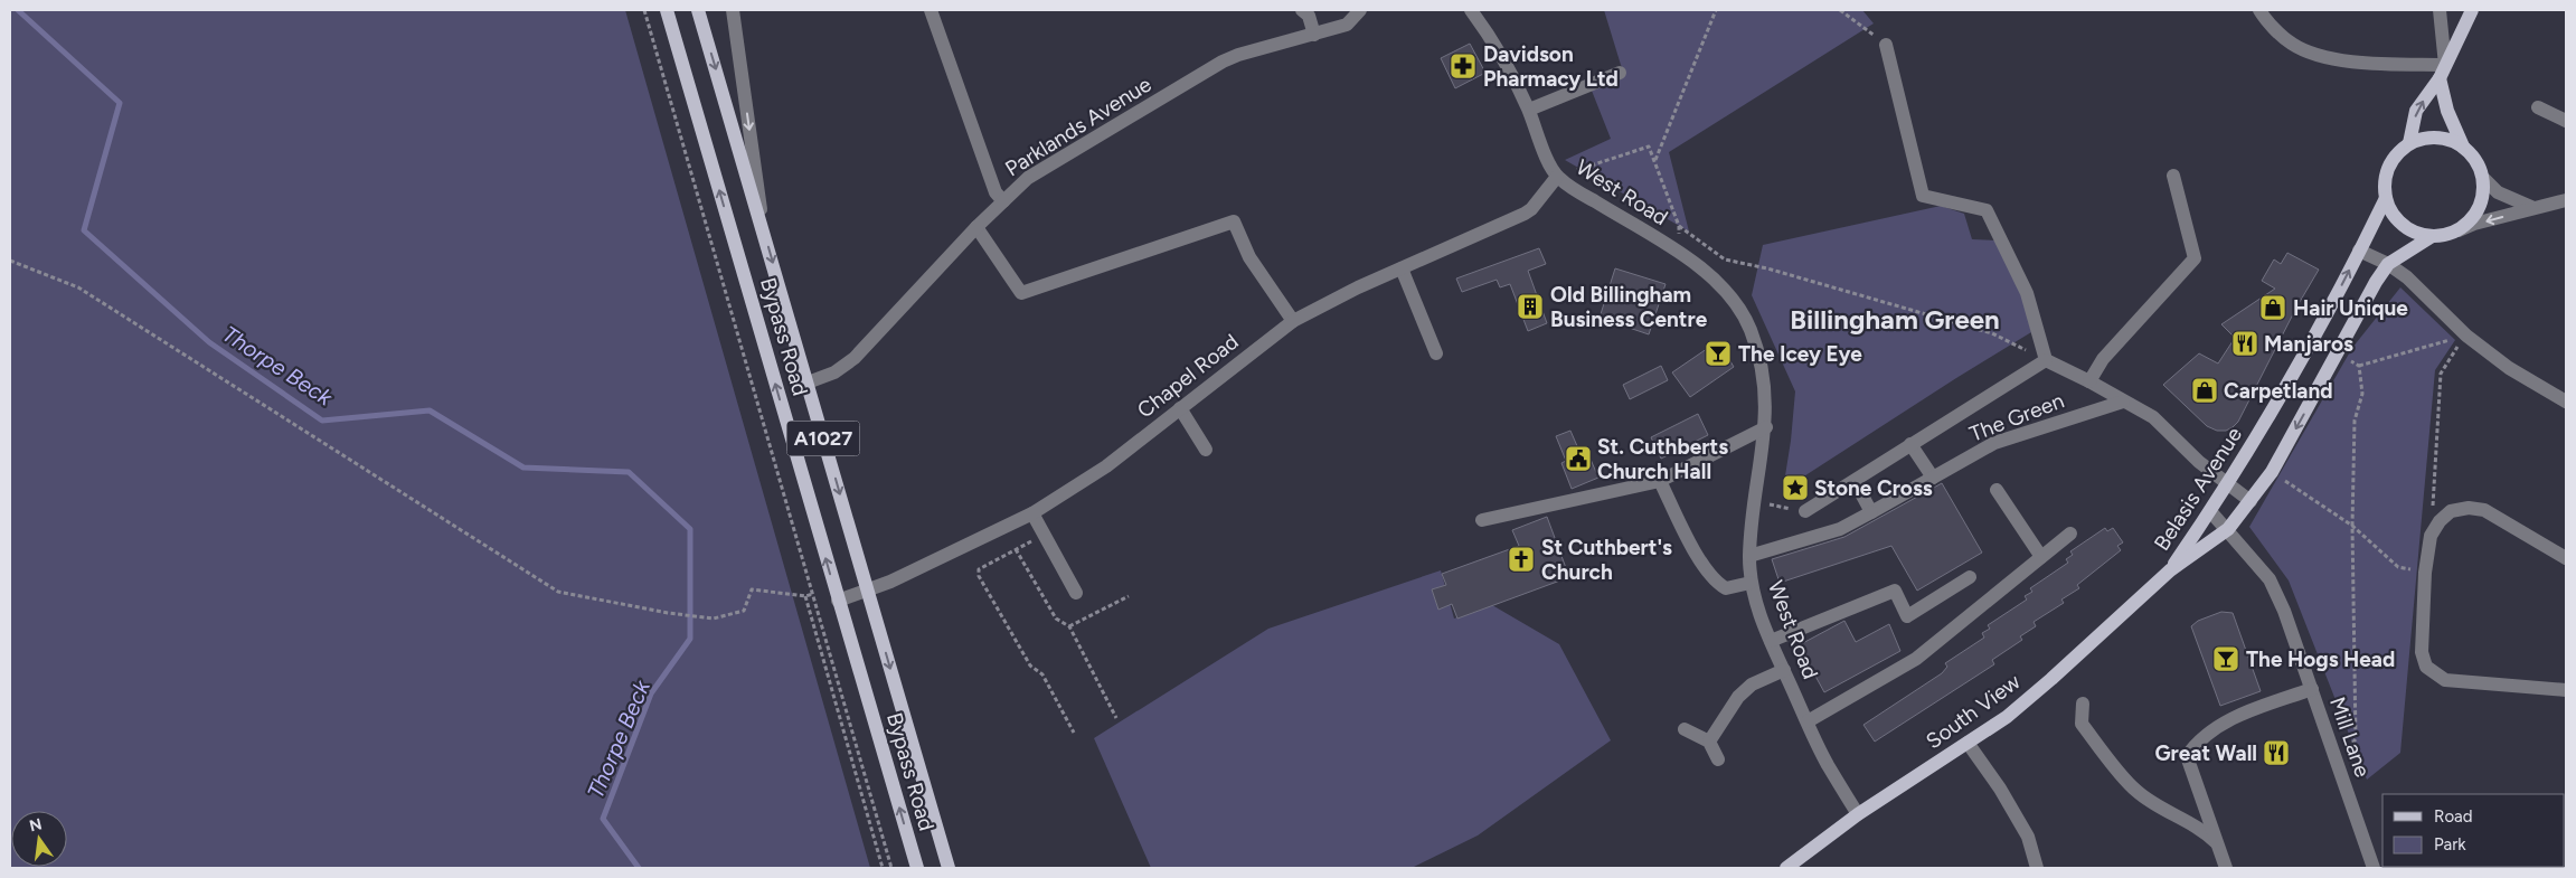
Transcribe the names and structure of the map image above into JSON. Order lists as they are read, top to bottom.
{
  "streets": {
    "main road": [
      "Bypass Road",
      "A1027",
      "Belasis Avenue",
      "South View"
    ],
    "street": [
      "Parklands Avenue",
      "West Road",
      "Chapel Road",
      "The Green",
      "Mill Lane"
    ]
  },
  "crossings": [
    ["Parklands Avenue", "Bypass Road"],
    ["West Road", "Chapel Road"],
    ["West Road", "The Green"],
    ["West Road", "South View"],
    ["Bypass Road", "Chapel Road"],
    ["Belasis Avenue", "South View"],
    ["Belasis Avenue", "Mill Lane"]
  ],
  "districts": ["Billingham Green"],
  "water": ["Thorpe Beck"],
  "places": {
    "pharmacy": ["Davidson Pharmacy Ltd"],
    "building": ["Old Billingham Business Centre"],
    "shop": ["Hair Unique", "Carpetland"],
    "restaurant": ["Manjaros", "Great Wall"],
    "bar": ["The Icey Eye", "The Hogs Head"],
    "public building": ["St. Cuthberts Church Hall"],
    "place": ["Stone Cross"],
    "church": ["St Cuthbert's Church"]
  },
  "legend": ["Road", "Park"],
  "north": "top"
}
